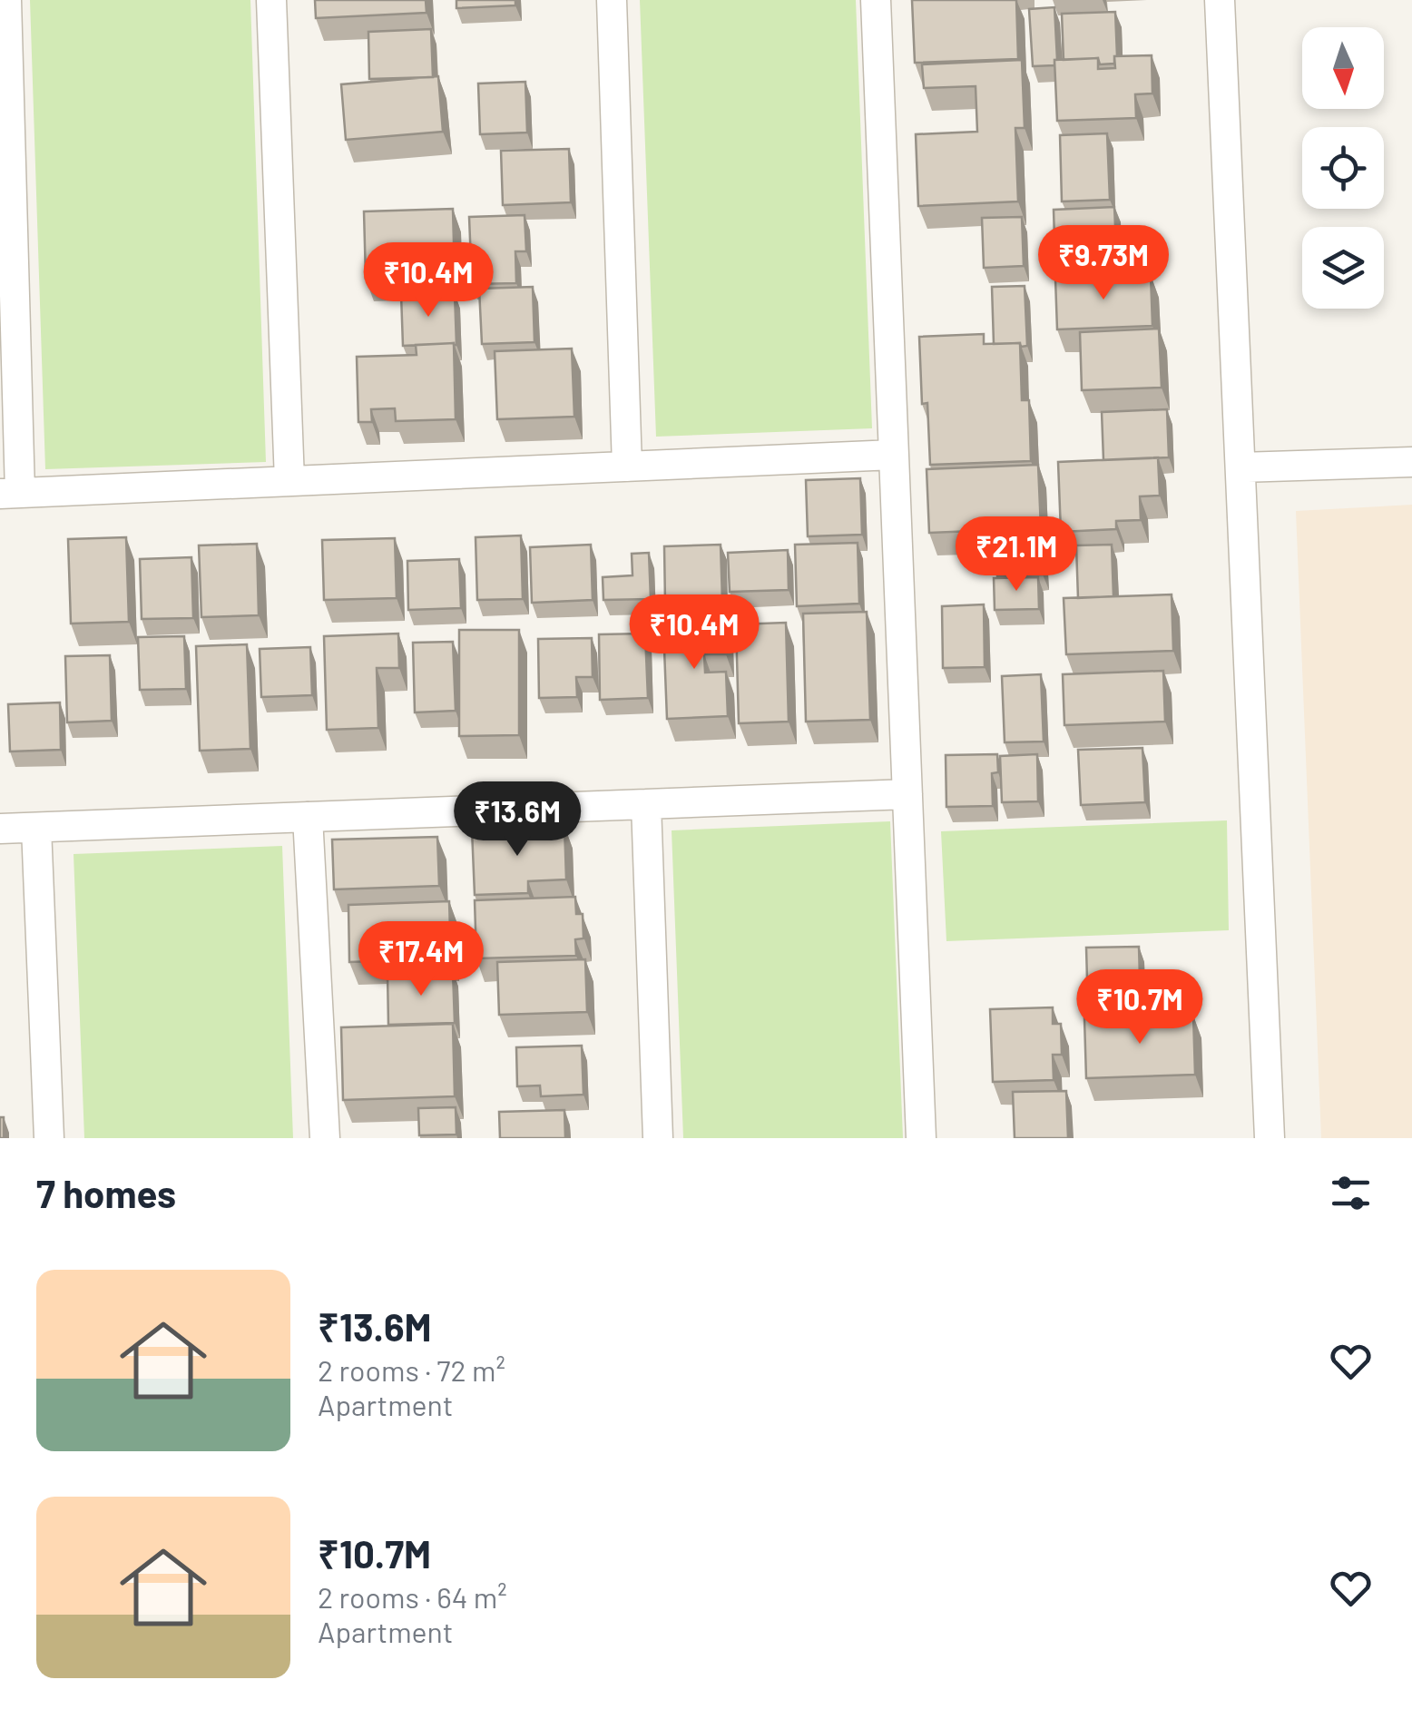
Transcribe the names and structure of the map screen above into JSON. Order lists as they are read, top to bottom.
{
  "north": "bottom",
  "page": {
    "price": [
      "₹9.73M",
      "₹10.4M",
      "₹21.1M",
      "₹10.4M",
      "₹13.6M",
      "₹17.4M",
      "₹10.7M"
    ],
    "heading": "7 homes",
    "list": [
      {
        "name": "₹13.6M",
        "note": "2 rooms · 72 m² · Apartment"
      },
      {
        "name": "₹10.7M",
        "note": "2 rooms · 64 m² · Apartment"
      }
    ]
  }
}
